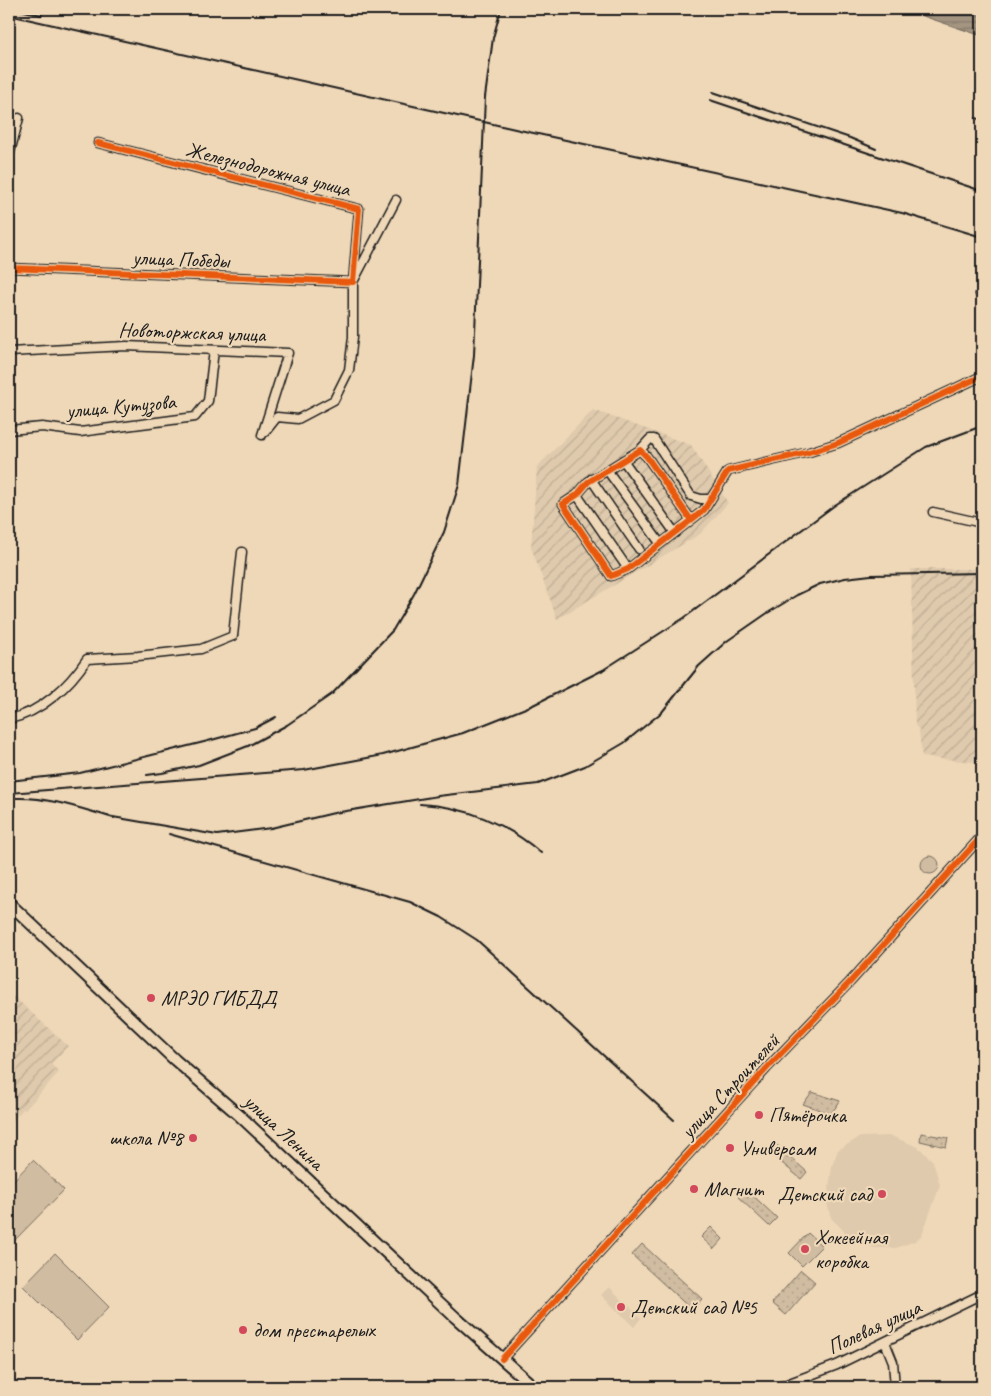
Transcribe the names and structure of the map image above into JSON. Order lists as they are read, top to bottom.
{
  "streets": {
    "main road": ["улица Ленина"],
    "street": [
      "Железнодорожная улица",
      "улица Победы",
      "Новоторжская улица",
      "улица Кутузова",
      "улица Строителей",
      "Полевая улица"
    ]
  },
  "crossings": [
    ["Железнодорожная улица", "улица Победы"],
    ["Железнодорожная улица", "Новоторжская улица"],
    ["улица Победы", "Новоторжская улица"],
    ["Новоторжская улица", "улица Кутузова"],
    ["улица Строителей", "улица Ленина"]
  ],
  "places": [
    "МРЭО ГИБДД",
    "Пятёрочка",
    "школа №8",
    "Универсам",
    "Магнит",
    "Детский сад",
    "Хокеейная коробка",
    "Детский сад №5",
    "дом престарелых"
  ]
}
